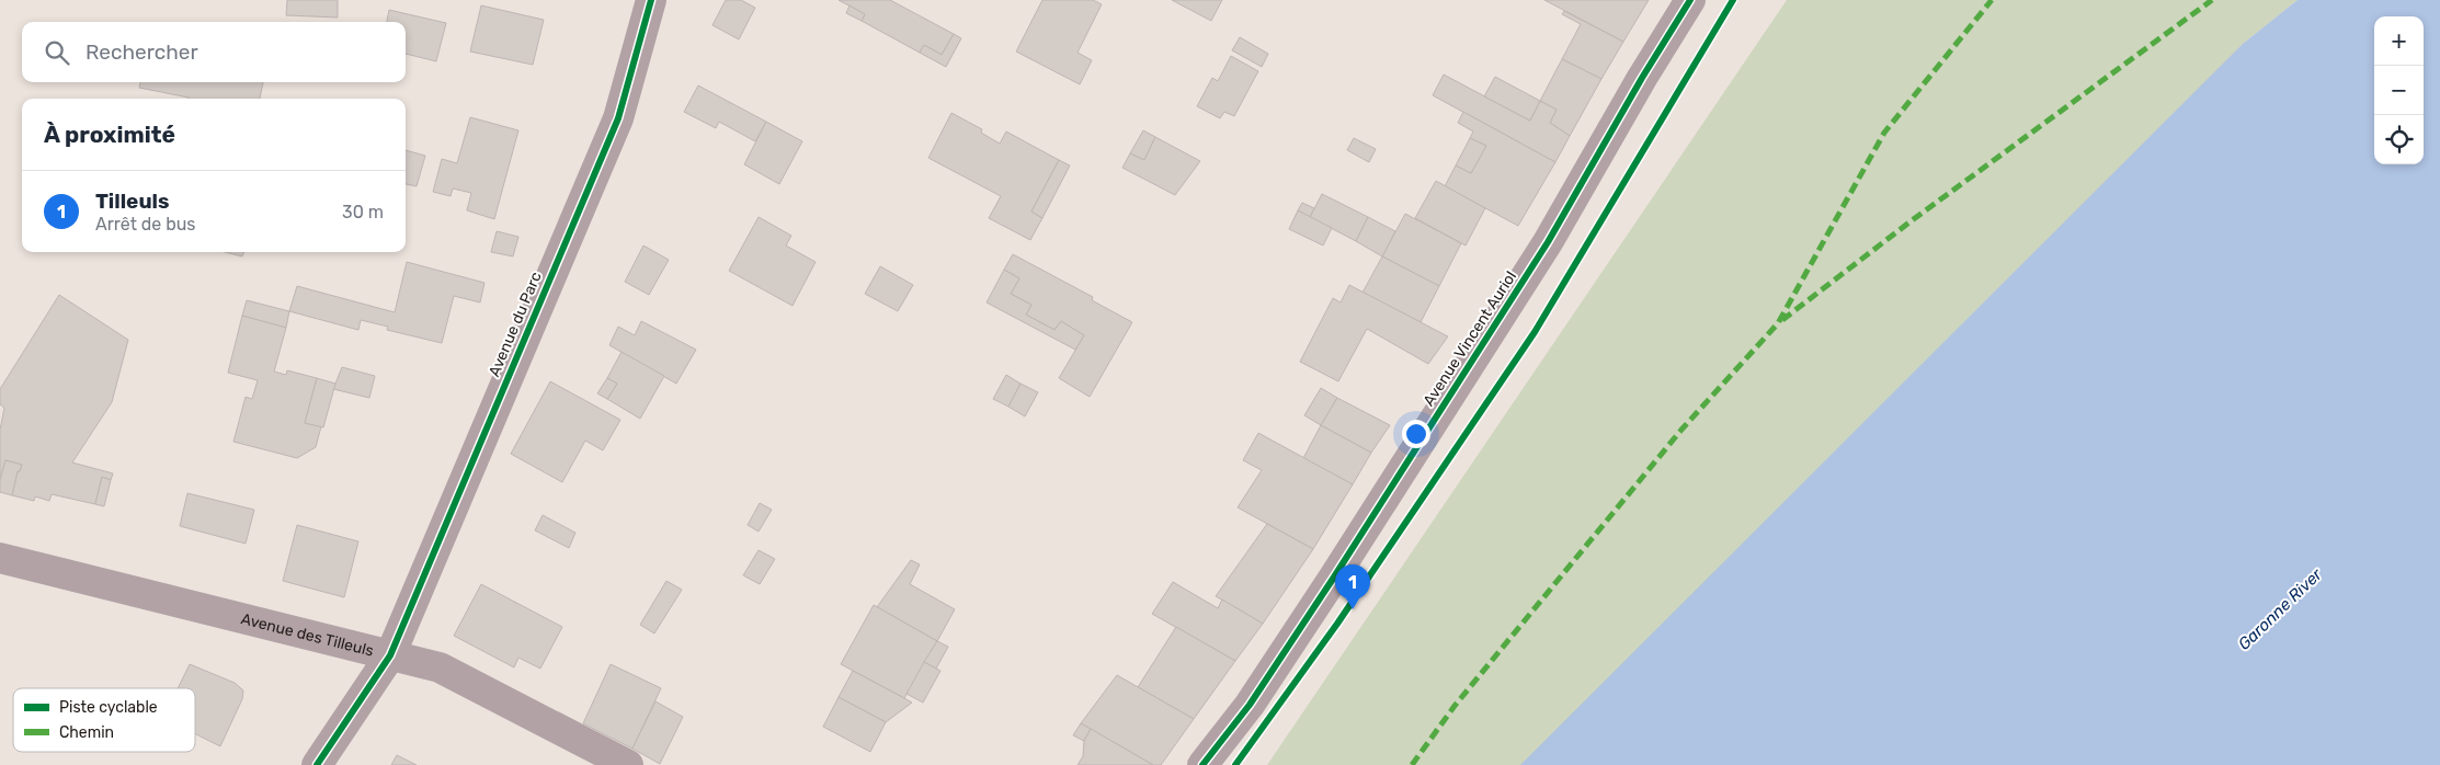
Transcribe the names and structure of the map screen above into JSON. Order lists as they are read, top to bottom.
{
  "streets": {
    "street": ["Avenue du Parc", "Avenue Vincent Auriol", "Avenue des Tilleuls"]
  },
  "crossings": [
    ["Avenue du Parc", "Avenue des Tilleuls"]
  ],
  "water": ["Garonne River"],
  "legend": ["Piste cyclable", "Chemin"],
  "page": {
    "map_buttons": ["+", "−"],
    "search": "Rechercher",
    "heading": "À proximité",
    "list": [
      {
        "mark": "1",
        "name": "Tilleuls",
        "note": "Arrêt de bus",
        "value": "30 m"
      }
    ],
    "pins": "1"
  }
}
